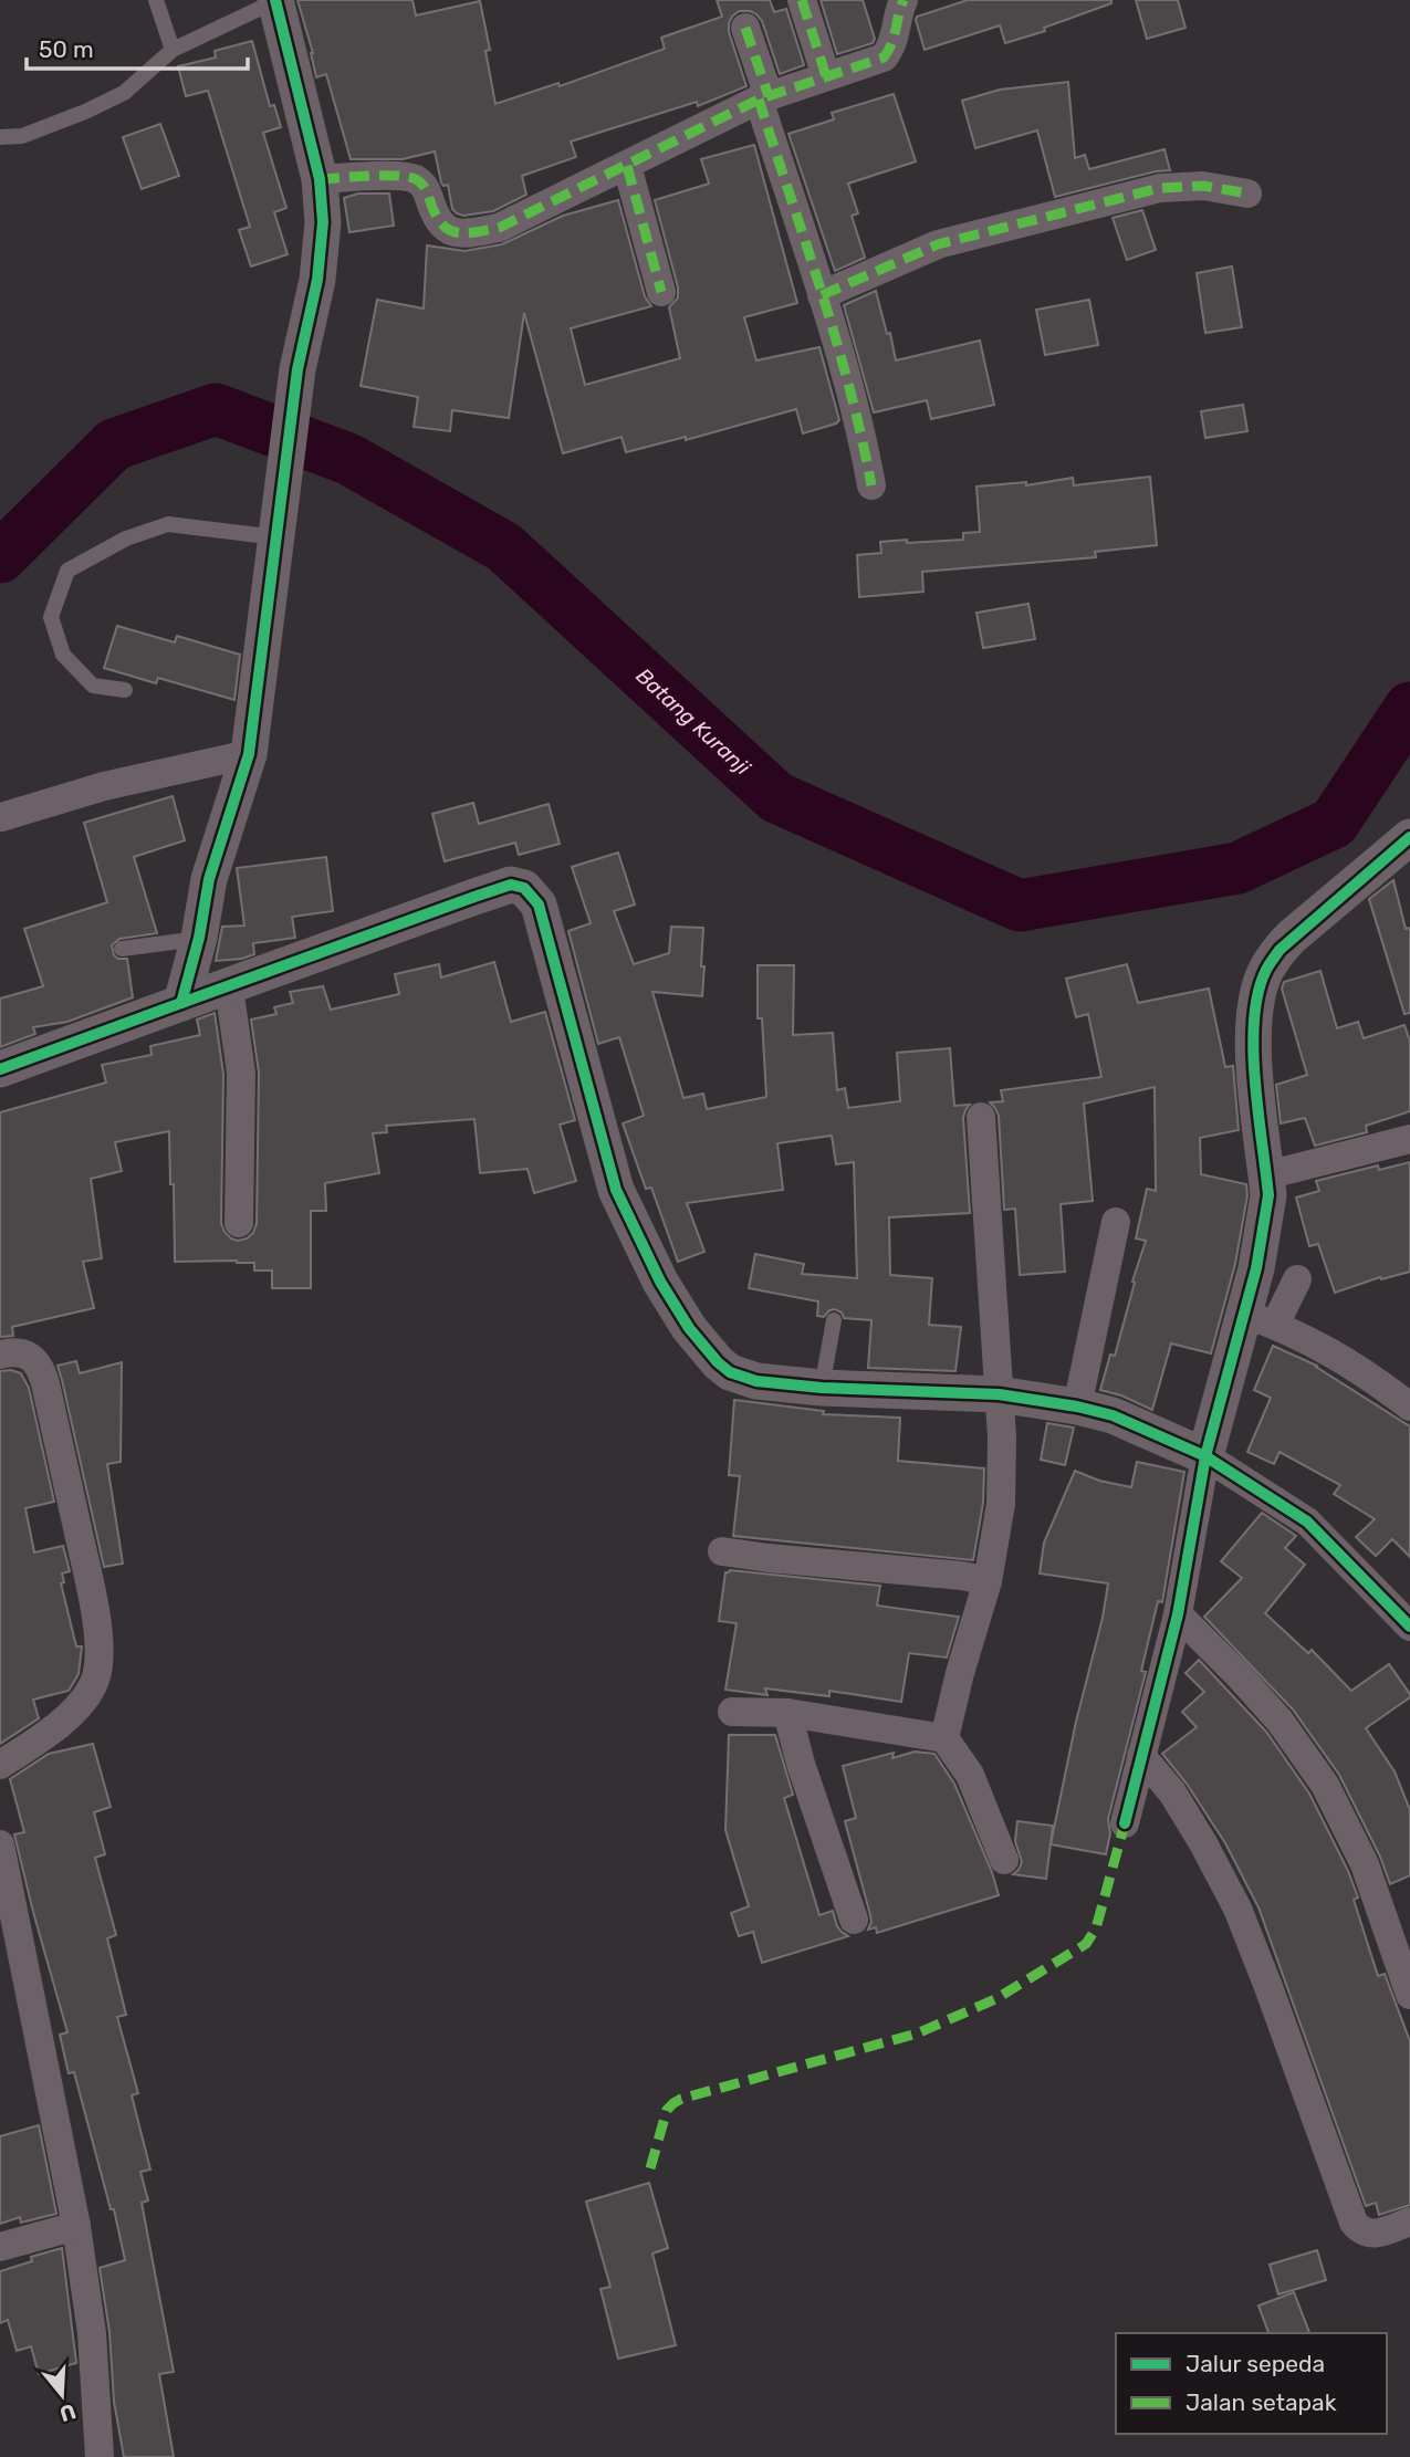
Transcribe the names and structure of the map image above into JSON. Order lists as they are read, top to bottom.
{
  "water": ["Batang Kuranji"],
  "legend": ["Jalur sepeda", "Jalan setapak"],
  "scale_bar": "50 m",
  "north": "bottom"
}
